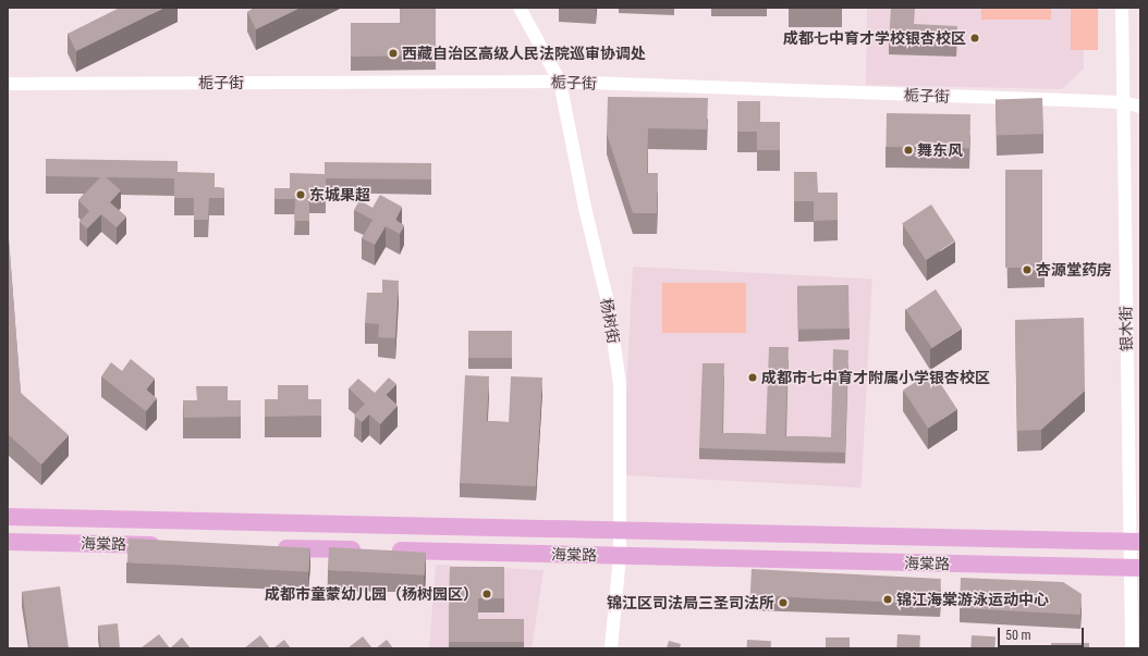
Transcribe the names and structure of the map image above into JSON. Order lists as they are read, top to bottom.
{
  "streets": {
    "main road": ["海棠路"],
    "street": ["栀子街", "杨树街", "银木街"]
  },
  "crossings": [
    ["栀子街", "杨树街"],
    ["栀子街", "银木街"],
    ["杨树街", "海棠路"],
    ["银木街", "海棠路"]
  ],
  "places": [
    "成都七中育才学校银杏校区",
    "西藏自治区高级人民法院巡审协调处",
    "舞东风",
    "东城果超",
    "杏源堂药房",
    "成都市七中育才附属小学银杏校区",
    "成都市童蒙幼儿园（杨树园区）",
    "锦江海棠游泳运动中心",
    "锦江区司法局三圣司法所"
  ],
  "scale_bar": "50 m"
}
